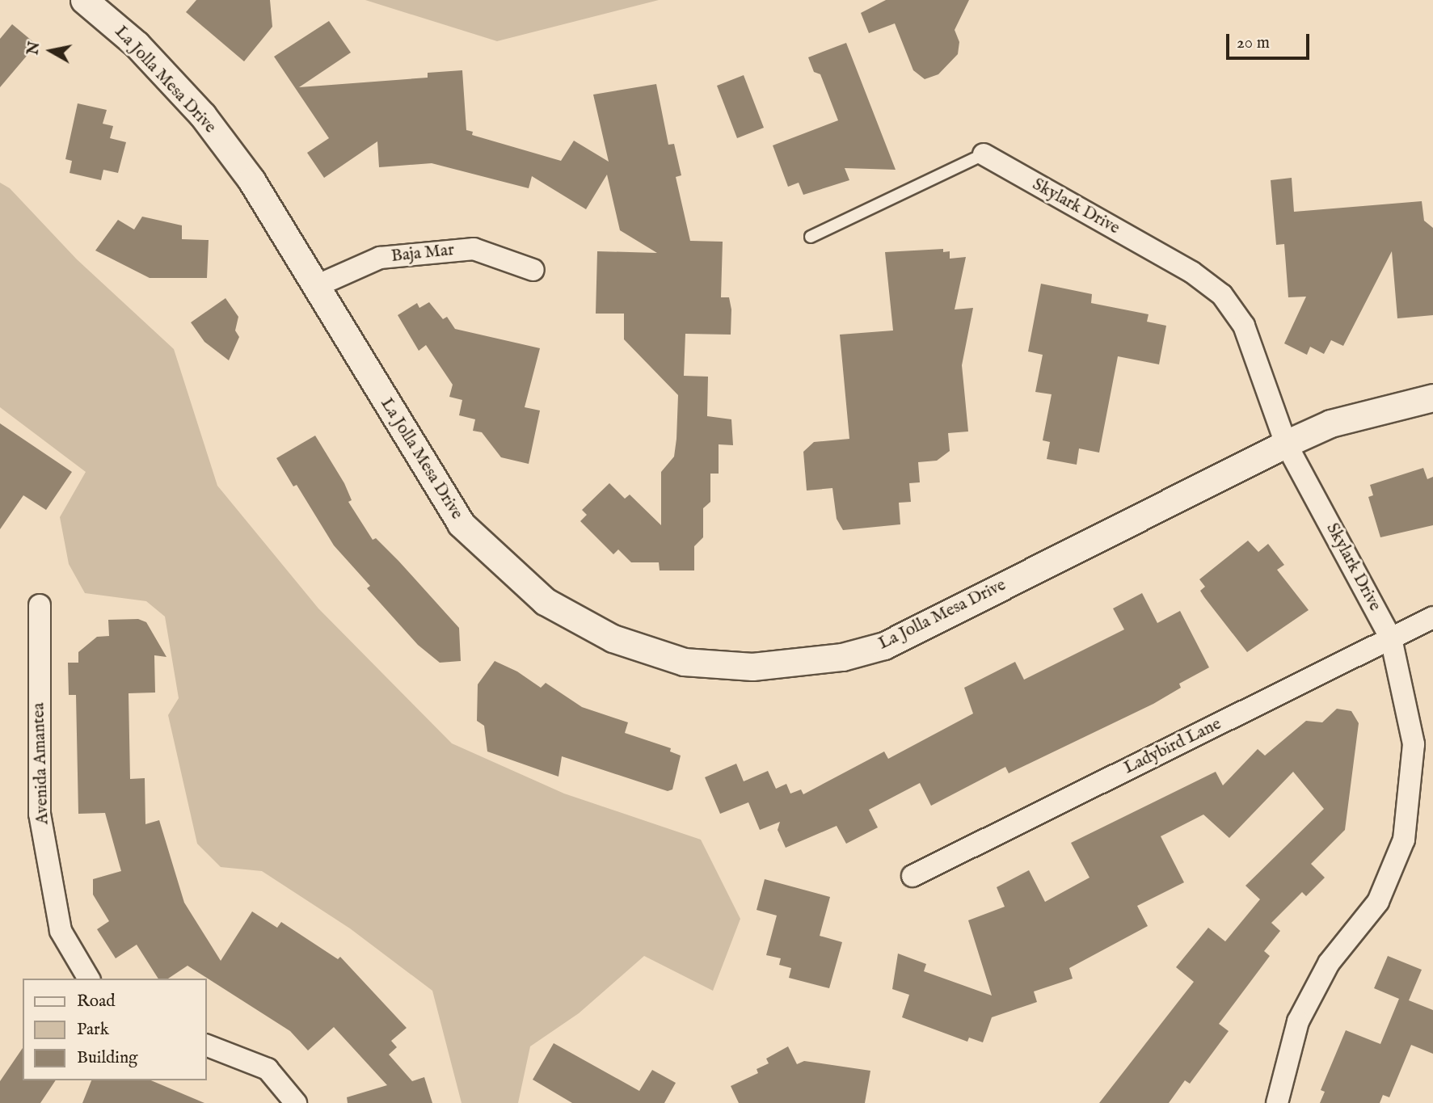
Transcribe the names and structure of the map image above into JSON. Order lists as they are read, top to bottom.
{
  "streets": {
    "street": [
      "La Jolla Mesa Drive",
      "Skylark Drive",
      "Baja Mar",
      "Ladybird Lane",
      "Avenida Amantea"
    ]
  },
  "crossings": [
    ["La Jolla Mesa Drive", "Skylark Drive"],
    ["La Jolla Mesa Drive", "Baja Mar"],
    ["Skylark Drive", "Ladybird Lane"]
  ],
  "legend": ["Road", "Park", "Building"],
  "scale_bar": "20 m",
  "north": "left"
}
